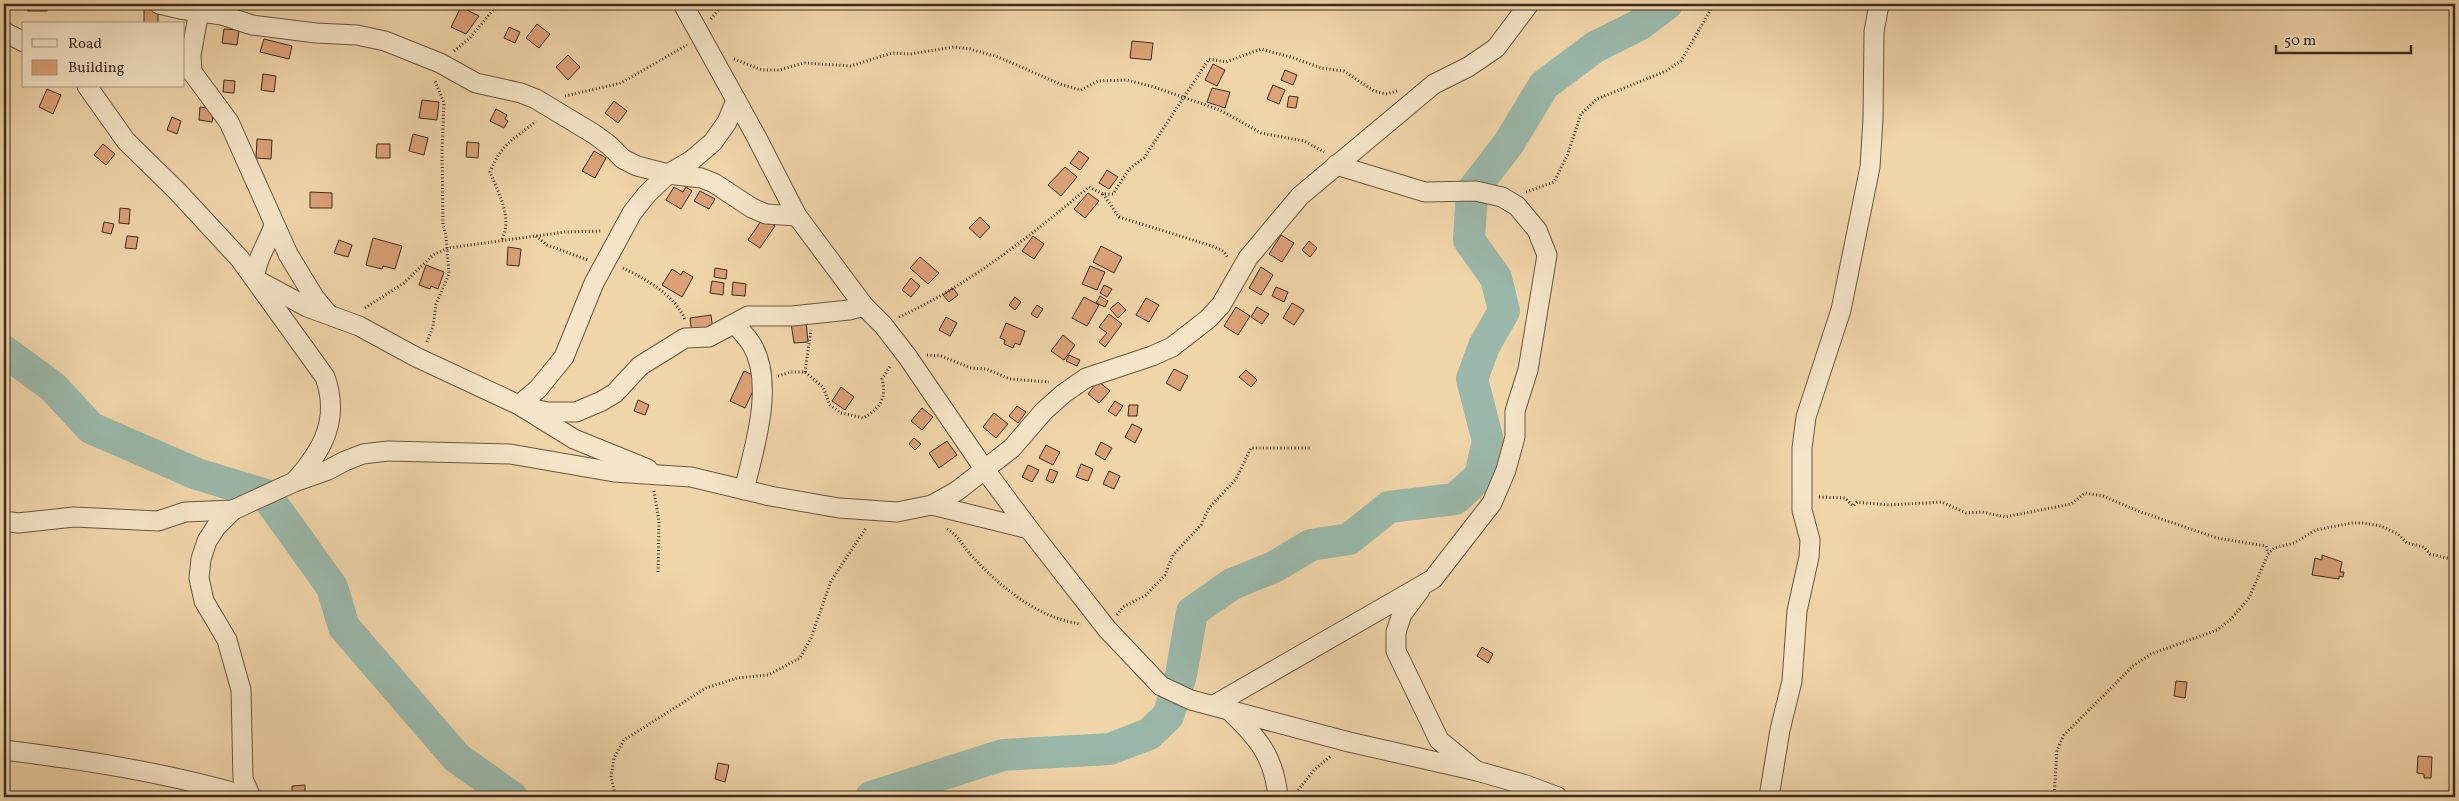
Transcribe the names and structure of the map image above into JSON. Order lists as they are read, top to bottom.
{
  "legend": ["Road", "Building"],
  "scale_bar": "50 m"
}
